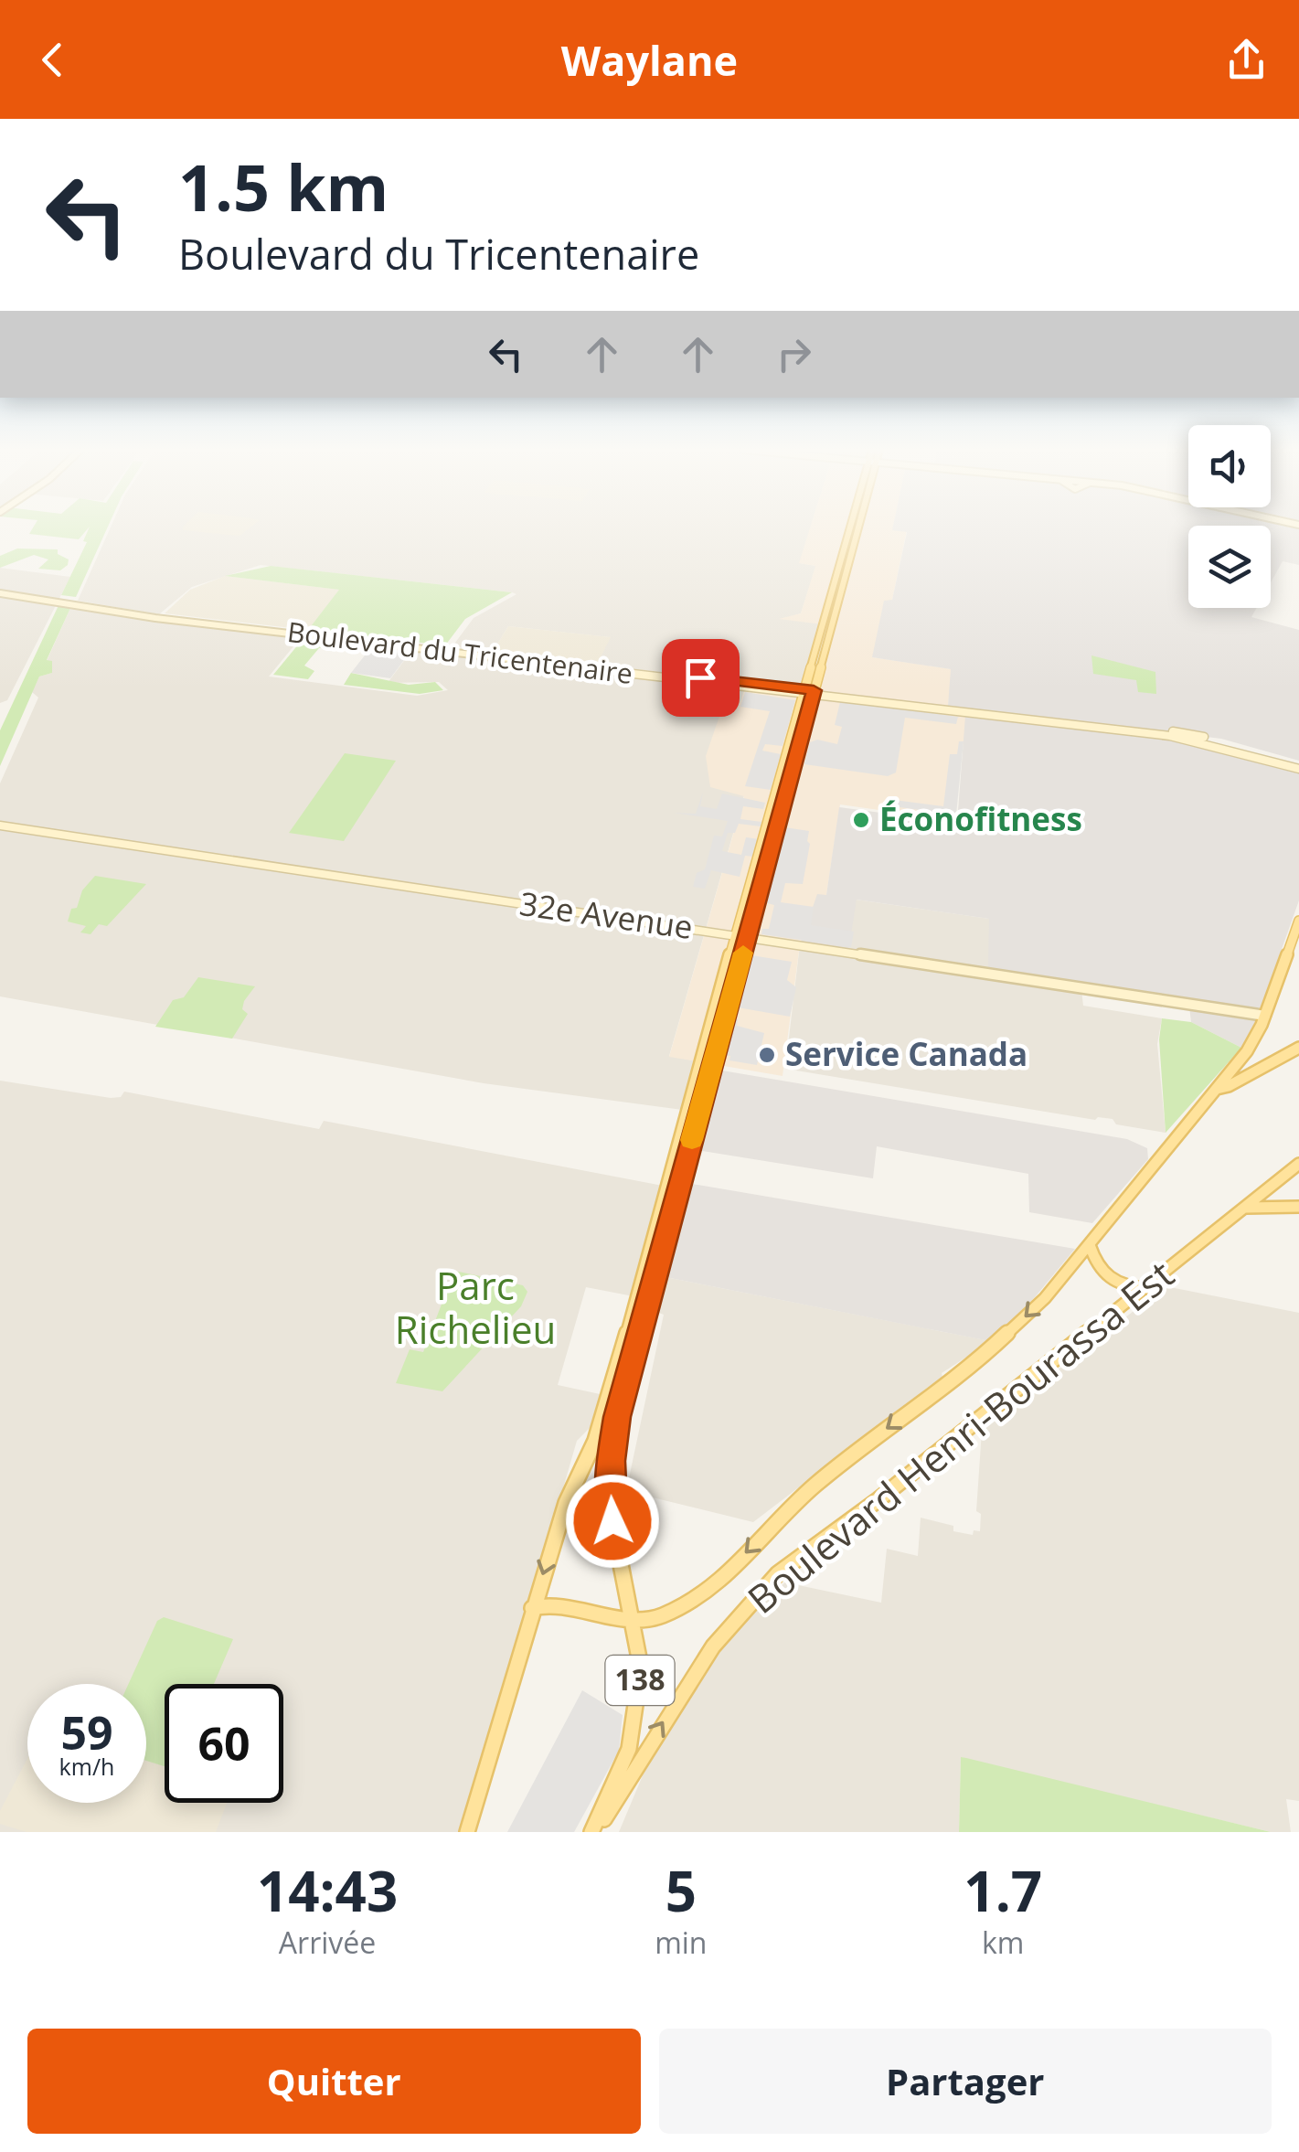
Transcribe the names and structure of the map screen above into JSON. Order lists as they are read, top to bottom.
{
  "streets": {
    "main road": ["Boulevard du Tricentenaire", "Boulevard Henri-Bourassa Est", "138"],
    "street": ["32e Avenue"]
  },
  "crossings": [
    ["Boulevard du Tricentenaire", "138"],
    ["32e Avenue", "138"],
    ["Boulevard Henri-Bourassa Est", "138"]
  ],
  "parks": ["Parc Richelieu"],
  "places": ["Éconofitness", "Service Canada"],
  "page": {
    "header": "Waylane",
    "turn": ["1.5 km", "Boulevard du Tricentenaire"],
    "speed": "59 km/h",
    "limit": "60",
    "eta": [
      "14:43",
      "Arrivée",
      "5",
      "min",
      "1.7",
      "km"
    ],
    "buttons": ["Quitter", "Partager"]
  }
}
